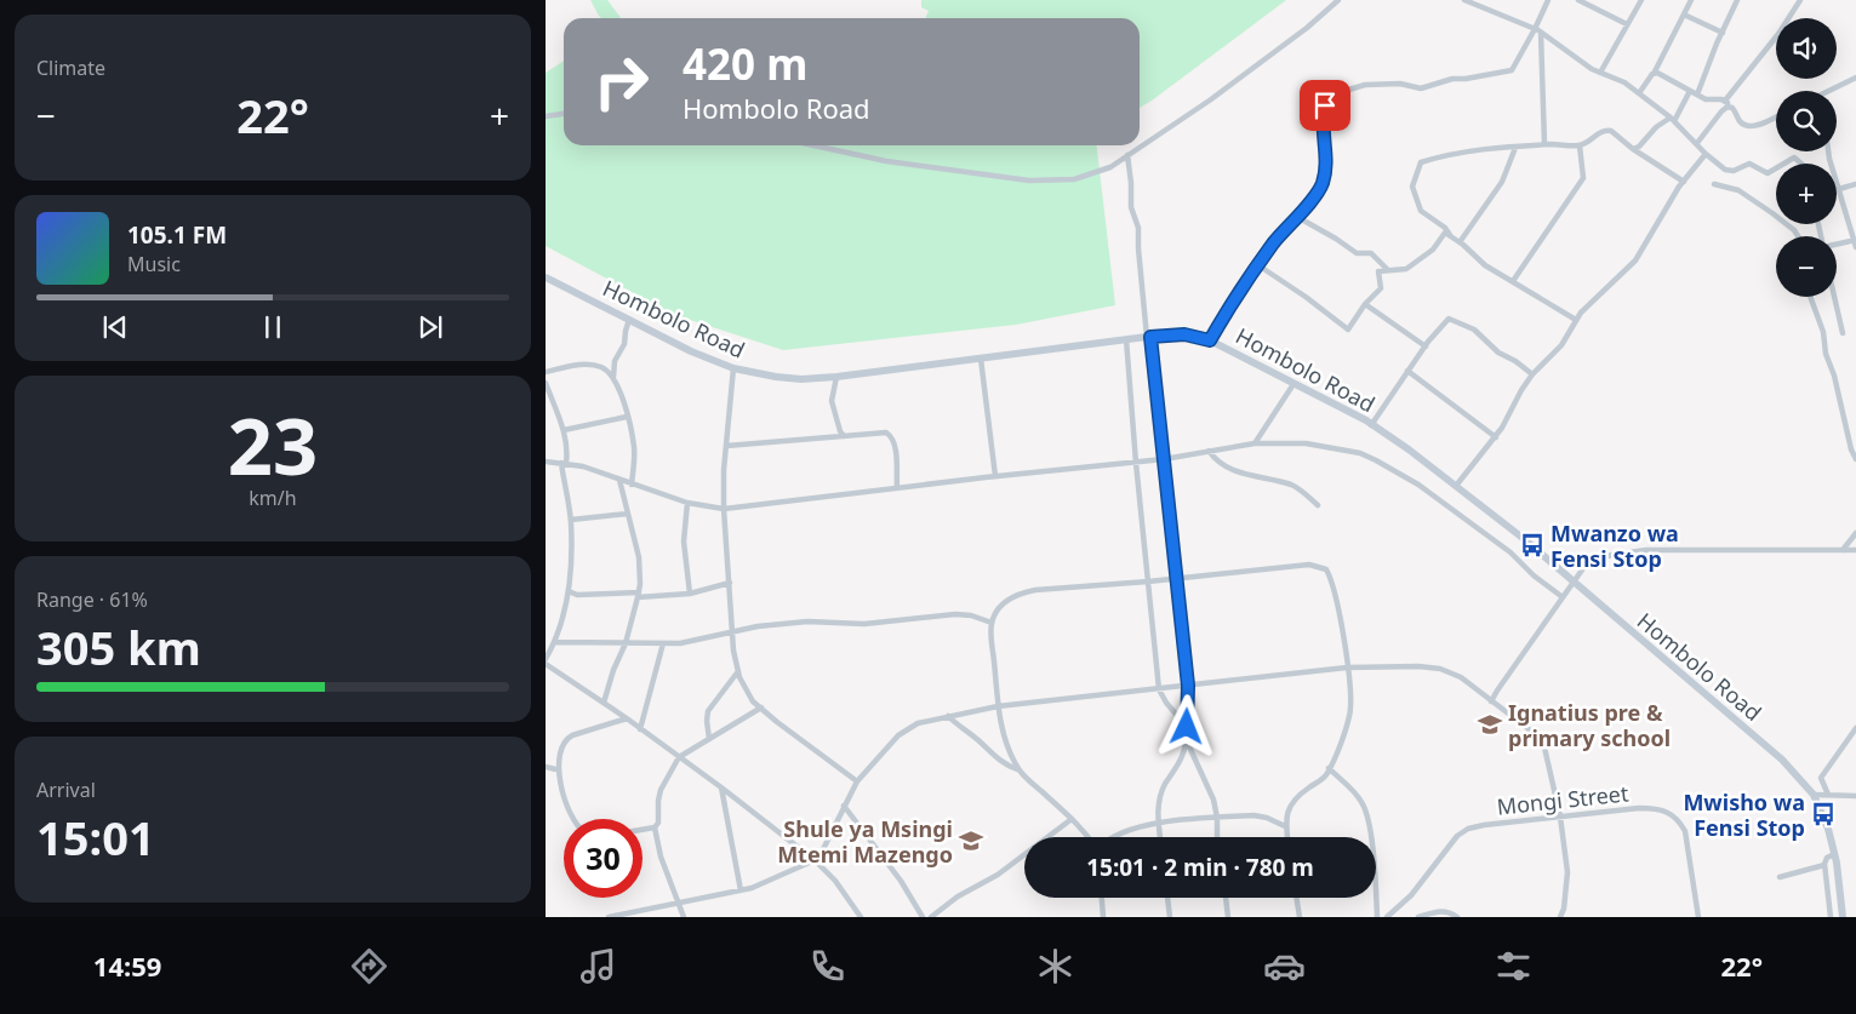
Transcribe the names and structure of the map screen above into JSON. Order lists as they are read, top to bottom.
{
  "streets": {
    "street": ["Hombolo Road", "Mongi Street"]
  },
  "places": {
    "bus stop": ["Mwanzo wa Fensi Stop", "Mwisho wa Fensi Stop"],
    "school or university": ["Ignatius pre & primary school", "Shule ya Msingi Mtemi Mazengo"]
  },
  "page": {
    "tile": [
      "Climate",
      ["23", "km/h"],
      ["Range · 61%", "305 km"],
      ["Arrival", "15:01"]
    ],
    "map_buttons": ["+", "−"],
    "turn": ["420 m", "Hombolo Road"],
    "heat": ["−", "22°", "+"],
    "song": ["105.1 FM", "Music"],
    "limit": "30",
    "trip": "15:01 · 2 min · 780 m",
    "tabs": ["14:59", "22°"]
  }
}
